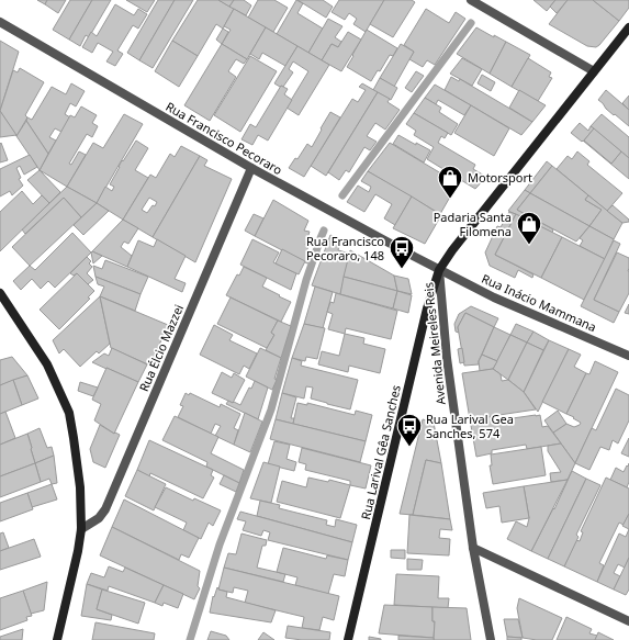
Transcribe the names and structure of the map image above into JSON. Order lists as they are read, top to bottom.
{
  "streets": {
    "street": [
      "Rua Francisco Pecoraro",
      "Rua Inácio Mammana",
      "Avenida Meireles Reis",
      "Rua Élcio Mazzei",
      "Rua Larival Gêa Sanches"
    ]
  },
  "crossings": [
    ["Rua Francisco Pecoraro", "Rua Inácio Mammana"],
    ["Rua Francisco Pecoraro", "Avenida Meireles Reis"],
    ["Rua Francisco Pecoraro", "Rua Élcio Mazzei"],
    ["Rua Francisco Pecoraro", "Rua Larival Gêa Sanches"],
    ["Rua Inácio Mammana", "Avenida Meireles Reis"],
    ["Rua Inácio Mammana", "Rua Larival Gêa Sanches"],
    ["Avenida Meireles Reis", "Rua Larival Gêa Sanches"]
  ],
  "places": {
    "shop": ["Motorsport", "Padaria Santa Filomena"],
    "bus stop": ["Rua Francisco Pecoraro, 148", "Rua Larival Gea Sanches, 574"]
  }
}
